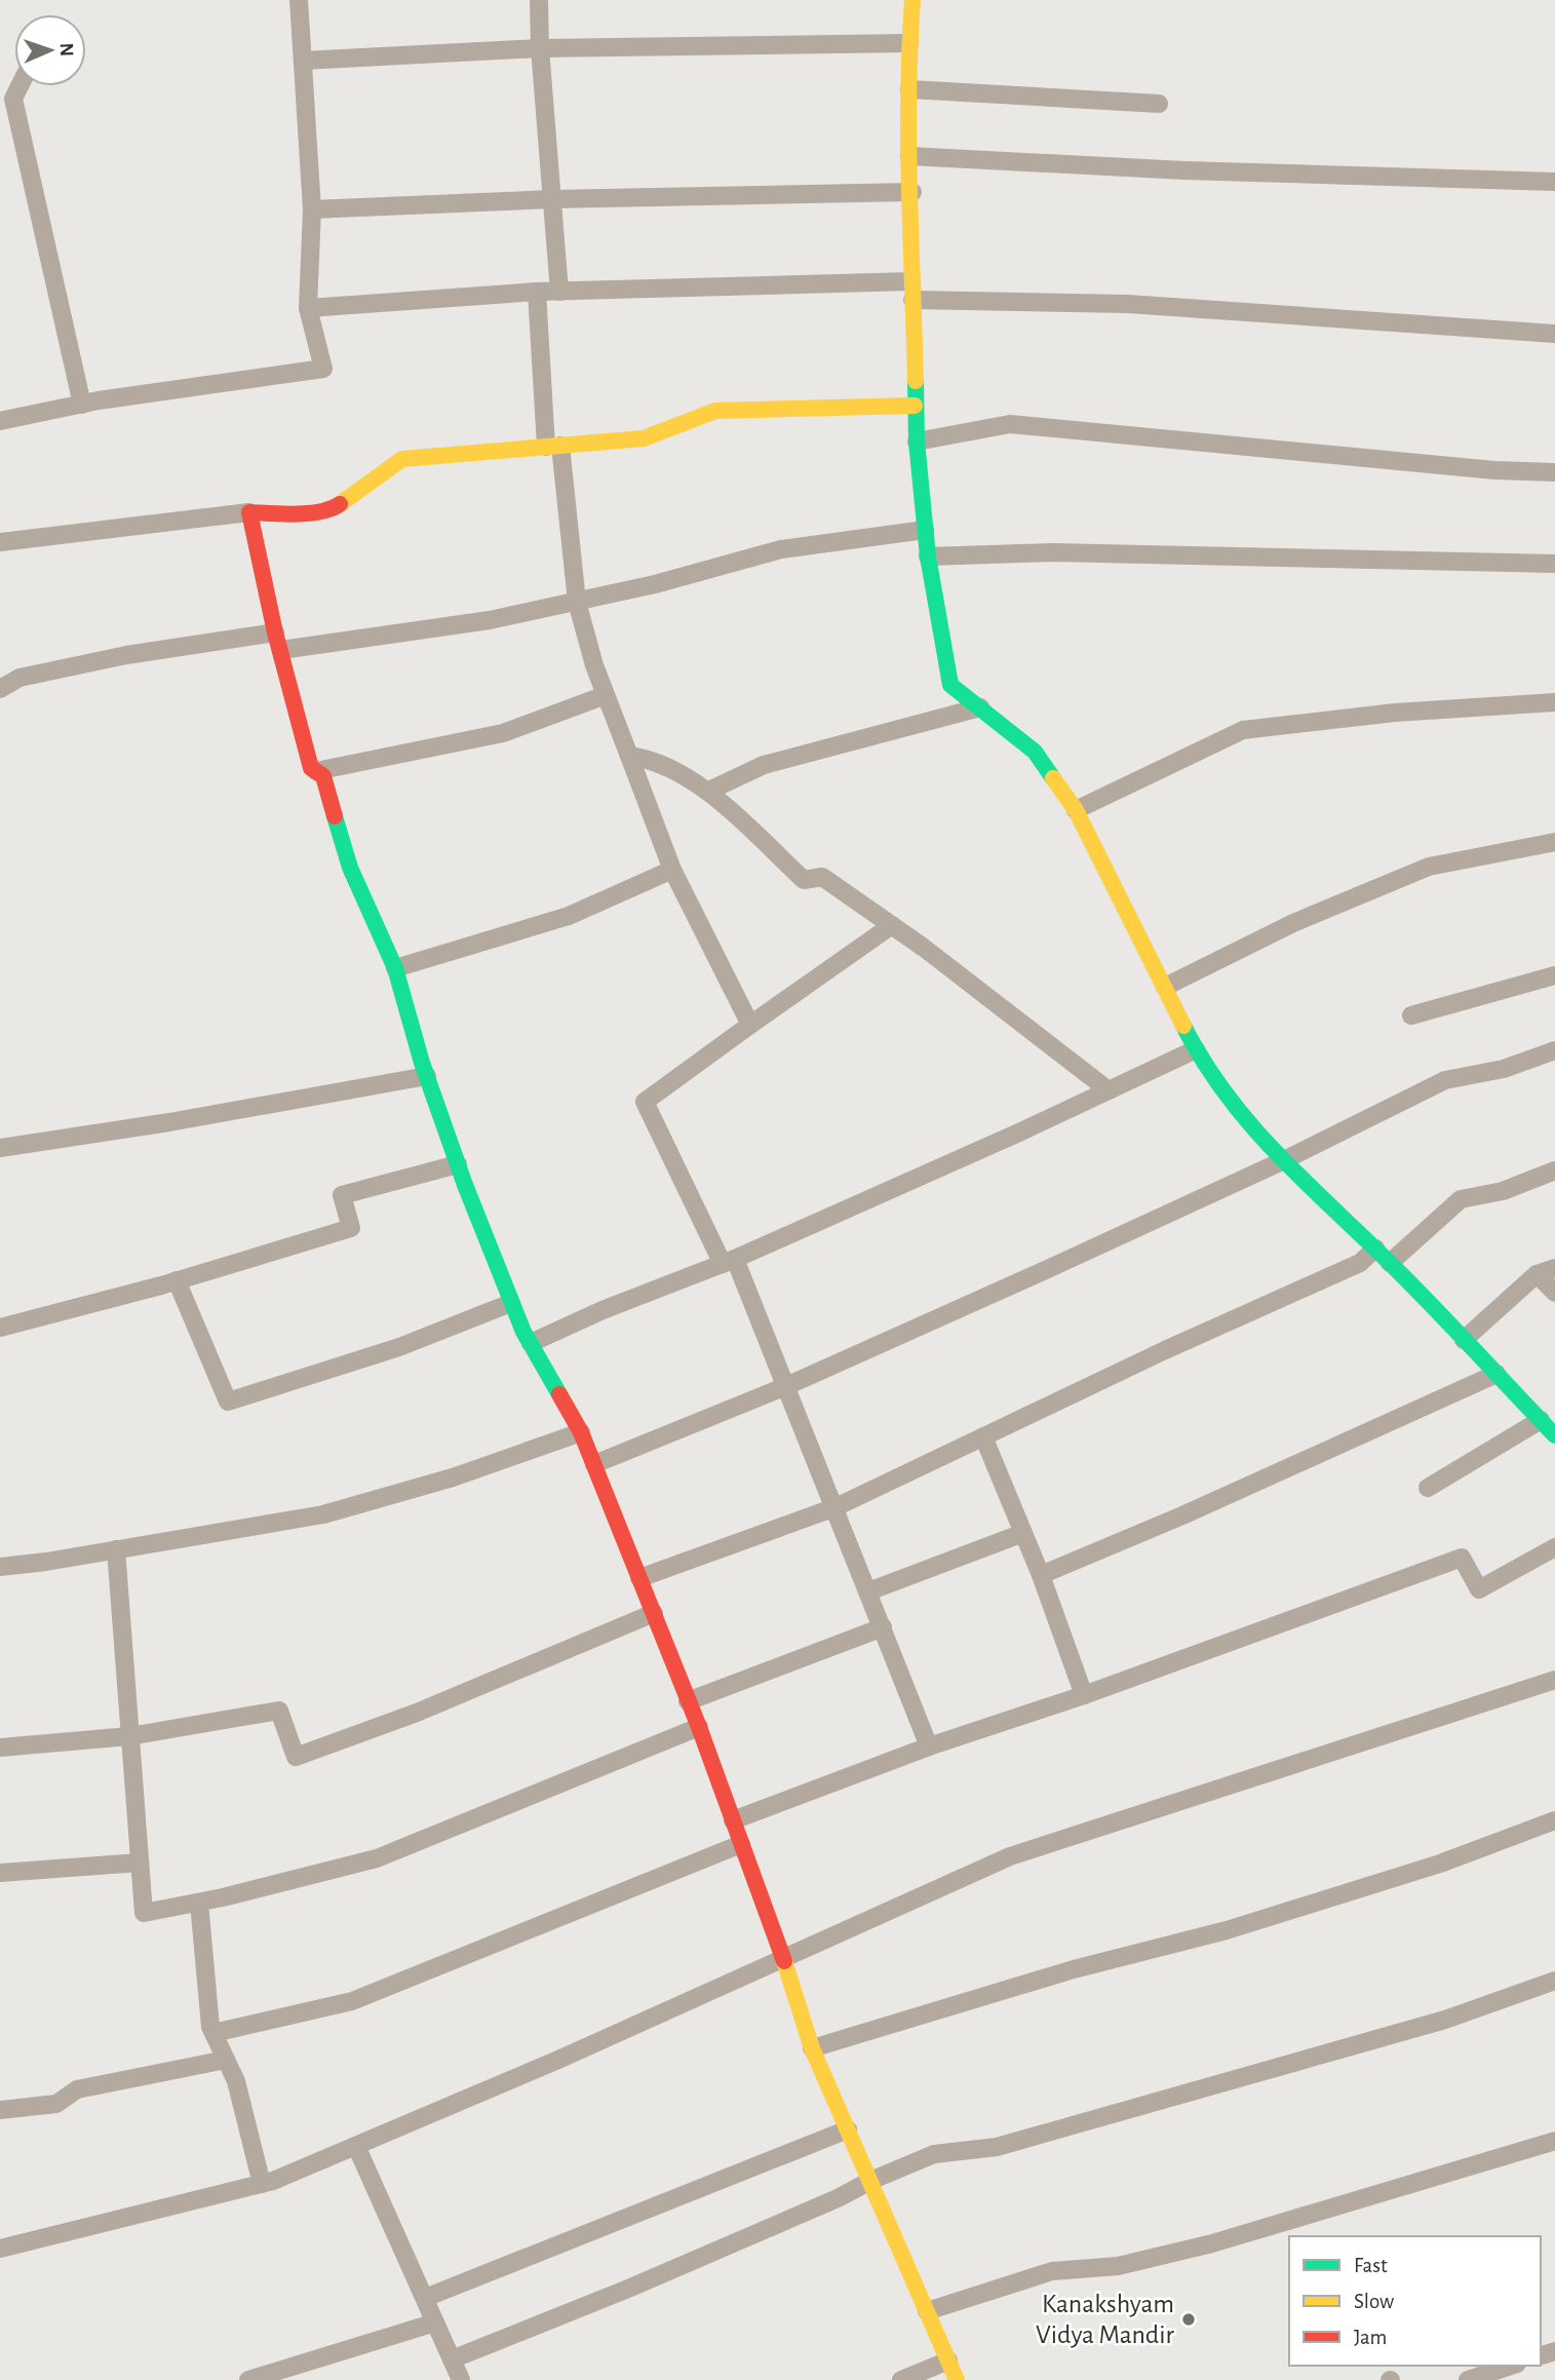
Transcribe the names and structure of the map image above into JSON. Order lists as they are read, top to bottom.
{
  "places": ["Kanakshyam Vidya Mandir"],
  "legend": ["Fast", "Slow", "Jam"],
  "north": "right"
}
